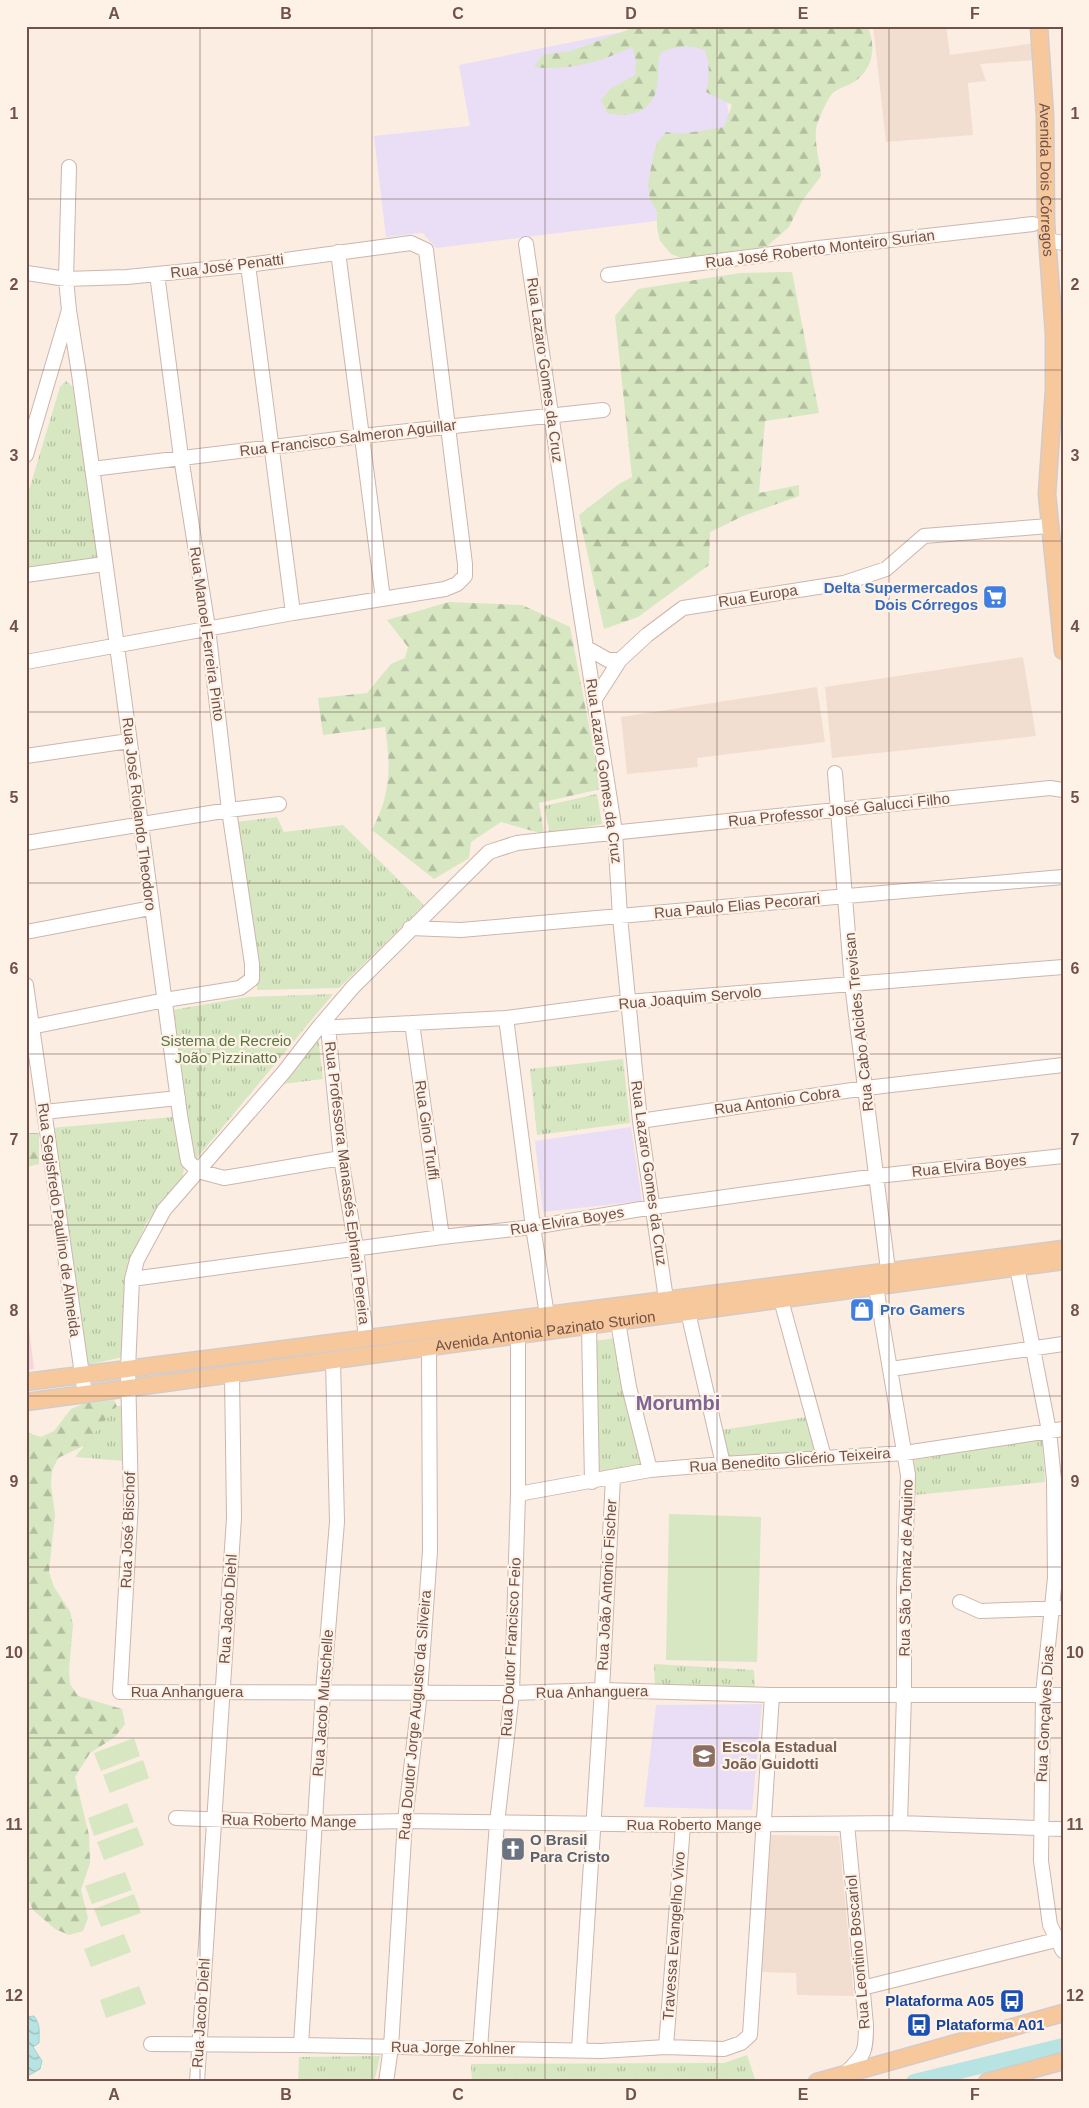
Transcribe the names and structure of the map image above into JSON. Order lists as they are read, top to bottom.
{
  "streets": {
    "main road": ["Avenida Dois Córregos", "Avenida Antonia Pazinato Sturion"],
    "street": [
      "Rua José Roberto Monteiro Surian",
      "Rua José Penatti",
      "Rua Lazaro Gomes da Cruz",
      "Rua Francisco Salmeron Aguillar",
      "Rua Europa",
      "Rua Manoel Ferreira Pinto",
      "Rua Professor José Galucci Filho",
      "Rua José Riolando Theodoro",
      "Rua Paulo Elias Pecorari",
      "Rua Joaquim Servolo",
      "Rua Cabo Alcides Trevisan",
      "Rua Antonio Cobra",
      "Rua Gino Truffi",
      "Rua Elvira Boyes",
      "Rua Professora Manassés Ephrain Pereira",
      "Rua Segisfredo Paulino de Almeida",
      "Rua Benedito Glicério Teixeira",
      "Rua José Bischof",
      "Rua São Tomaz de Aquino",
      "Rua João Antonio Fischer",
      "Rua Jacob Diehl",
      "Rua Doutor Francisco Feio",
      "Rua Anhanguera",
      "Rua Jacob Mutschelle",
      "Rua Gonçalves Dias",
      "Rua Doutor Jorge Augusto da Silveira",
      "Rua Roberto Mange",
      "Travessa Evangelho Vivo",
      "Rua Leontino Boscariol",
      "Rua Jorge Zohlner"
    ]
  },
  "crossings": [
    ["Avenida Dois Córregos", "Rua Europa"],
    ["Rua José Penatti", "Rua Francisco Salmeron Aguillar"],
    ["Rua José Penatti", "Rua Manoel Ferreira Pinto"],
    ["Rua Lazaro Gomes da Cruz", "Rua Francisco Salmeron Aguillar"],
    ["Rua Lazaro Gomes da Cruz", "Rua Europa"],
    ["Rua Lazaro Gomes da Cruz", "Rua Professor José Galucci Filho"],
    ["Rua Lazaro Gomes da Cruz", "Rua Paulo Elias Pecorari"],
    ["Rua Lazaro Gomes da Cruz", "Rua Joaquim Servolo"],
    ["Rua Lazaro Gomes da Cruz", "Rua Antonio Cobra"],
    ["Rua Lazaro Gomes da Cruz", "Rua Elvira Boyes"],
    ["Rua Lazaro Gomes da Cruz", "Avenida Antonia Pazinato Sturion"],
    ["Rua Francisco Salmeron Aguillar", "Rua Manoel Ferreira Pinto"],
    ["Rua Francisco Salmeron Aguillar", "Rua José Riolando Theodoro"],
    ["Rua Manoel Ferreira Pinto", "Rua José Riolando Theodoro"],
    ["Rua Professor José Galucci Filho", "Rua Paulo Elias Pecorari"],
    ["Rua Professor José Galucci Filho", "Rua Joaquim Servolo"],
    ["Rua Professor José Galucci Filho", "Rua Cabo Alcides Trevisan"],
    ["Rua Professor José Galucci Filho", "Rua Professora Manassés Ephrain Pereira"],
    ["Rua Professor José Galucci Filho", "Rua José Bischof"],
    ["Rua José Riolando Theodoro", "Rua José Bischof"],
    ["Rua Paulo Elias Pecorari", "Rua Cabo Alcides Trevisan"],
    ["Rua Joaquim Servolo", "Rua Cabo Alcides Trevisan"],
    ["Rua Joaquim Servolo", "Rua Gino Truffi"],
    ["Rua Joaquim Servolo", "Rua Professora Manassés Ephrain Pereira"],
    ["Rua Joaquim Servolo", "Rua José Bischof"],
    ["Rua Cabo Alcides Trevisan", "Rua Antonio Cobra"],
    ["Rua Cabo Alcides Trevisan", "Rua Elvira Boyes"],
    ["Rua Cabo Alcides Trevisan", "Avenida Antonia Pazinato Sturion"],
    ["Rua Gino Truffi", "Rua Elvira Boyes"],
    ["Rua Elvira Boyes", "Rua Professora Manassés Ephrain Pereira"],
    ["Rua Elvira Boyes", "Rua José Bischof"],
    ["Rua Professora Manassés Ephrain Pereira", "Avenida Antonia Pazinato Sturion"],
    ["Rua Professora Manassés Ephrain Pereira", "Rua José Bischof"],
    ["Rua Segisfredo Paulino de Almeida", "Avenida Antonia Pazinato Sturion"],
    ["Avenida Antonia Pazinato Sturion", "Rua José Bischof"],
    ["Avenida Antonia Pazinato Sturion", "Rua São Tomaz de Aquino"],
    ["Avenida Antonia Pazinato Sturion", "Rua Jacob Diehl"],
    ["Avenida Antonia Pazinato Sturion", "Rua Doutor Francisco Feio"],
    ["Avenida Antonia Pazinato Sturion", "Rua Jacob Mutschelle"],
    ["Avenida Antonia Pazinato Sturion", "Rua Gonçalves Dias"],
    ["Avenida Antonia Pazinato Sturion", "Rua Doutor Jorge Augusto da Silveira"],
    ["Rua Benedito Glicério Teixeira", "Rua São Tomaz de Aquino"],
    ["Rua Benedito Glicério Teixeira", "Rua João Antonio Fischer"],
    ["Rua Benedito Glicério Teixeira", "Rua Doutor Francisco Feio"],
    ["Rua Benedito Glicério Teixeira", "Rua Gonçalves Dias"],
    ["Rua José Bischof", "Rua Anhanguera"],
    ["Rua São Tomaz de Aquino", "Rua Anhanguera"],
    ["Rua São Tomaz de Aquino", "Rua Roberto Mange"],
    ["Rua João Antonio Fischer", "Rua Anhanguera"],
    ["Rua João Antonio Fischer", "Rua Roberto Mange"],
    ["Rua João Antonio Fischer", "Rua Jorge Zohlner"],
    ["Rua Jacob Diehl", "Rua Anhanguera"],
    ["Rua Jacob Diehl", "Rua Roberto Mange"],
    ["Rua Jacob Diehl", "Rua Jorge Zohlner"],
    ["Rua Doutor Francisco Feio", "Rua Anhanguera"],
    ["Rua Doutor Francisco Feio", "Rua Roberto Mange"],
    ["Rua Doutor Francisco Feio", "Rua Jorge Zohlner"],
    ["Rua Anhanguera", "Rua Jacob Mutschelle"],
    ["Rua Anhanguera", "Rua Gonçalves Dias"],
    ["Rua Anhanguera", "Rua Doutor Jorge Augusto da Silveira"],
    ["Rua Jacob Mutschelle", "Rua Roberto Mange"],
    ["Rua Jacob Mutschelle", "Rua Jorge Zohlner"],
    ["Rua Gonçalves Dias", "Rua Roberto Mange"],
    ["Rua Doutor Jorge Augusto da Silveira", "Rua Roberto Mange"],
    ["Rua Doutor Jorge Augusto da Silveira", "Rua Jorge Zohlner"],
    ["Rua Roberto Mange", "Travessa Evangelho Vivo"],
    ["Rua Roberto Mange", "Rua Leontino Boscariol"],
    ["Rua Roberto Mange", "Rua Jorge Zohlner"],
    ["Travessa Evangelho Vivo", "Rua Jorge Zohlner"]
  ],
  "districts": ["Morumbi"],
  "parks": ["Sistema de Recreio João Pìzzinatto"],
  "places": {
    "supermarket": ["Delta Supermercados Dois Córregos"],
    "shop": ["Pro Gamers"],
    "school or university": ["Escola Estadual João Guidotti"],
    "church": ["O Brasil Para Cristo"],
    "bus stop": ["Plataforma A05", "Plataforma A01"]
  },
  "grid": {
    "columns": [
      "A",
      "B",
      "C",
      "D",
      "E",
      "F"
    ],
    "rows": [
      "1",
      "2",
      "3",
      "4",
      "5",
      "6",
      "7",
      "8",
      "9",
      "10",
      "11",
      "12"
    ]
  }
}
